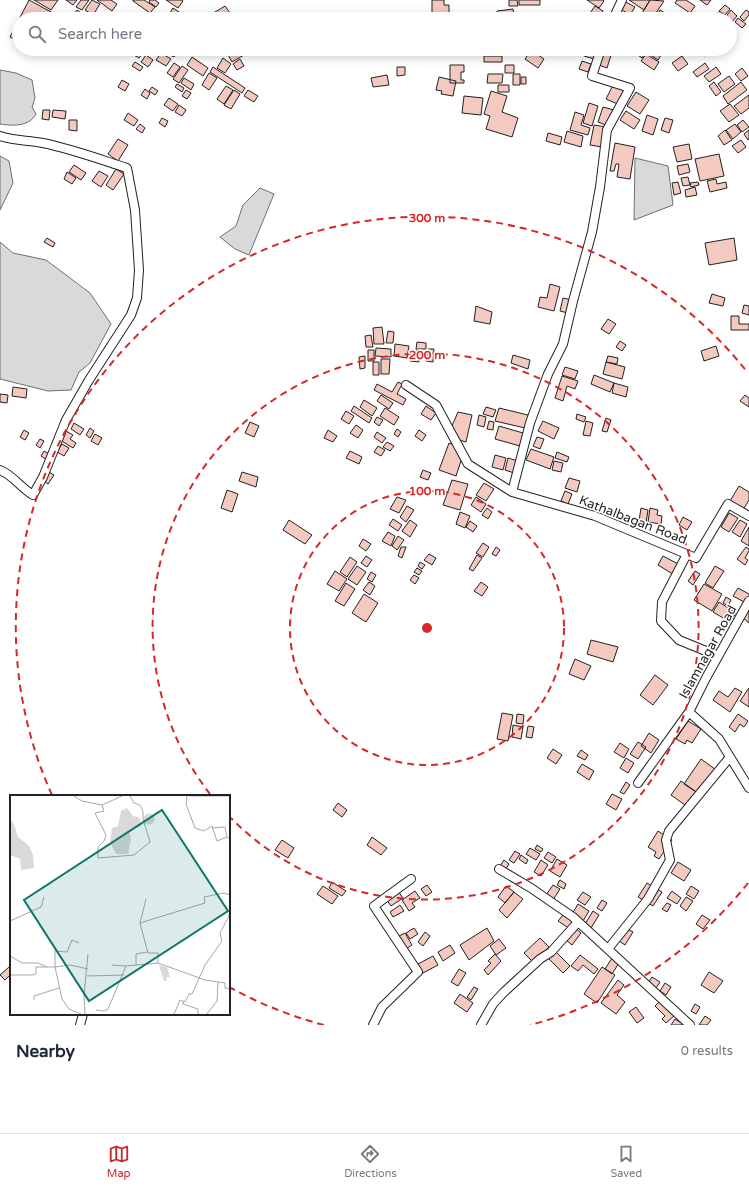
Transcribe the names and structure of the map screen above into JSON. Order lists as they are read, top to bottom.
{
  "streets": {
    "street": ["Kathalbagan Road", "Islamnagar Road"]
  },
  "page": {
    "search": "Search here",
    "heading": ["Nearby", "0 results"],
    "nav": ["Map", "Directions", "Saved"]
  },
  "rings": ["300 m", "200 m", "100 m"]
}
